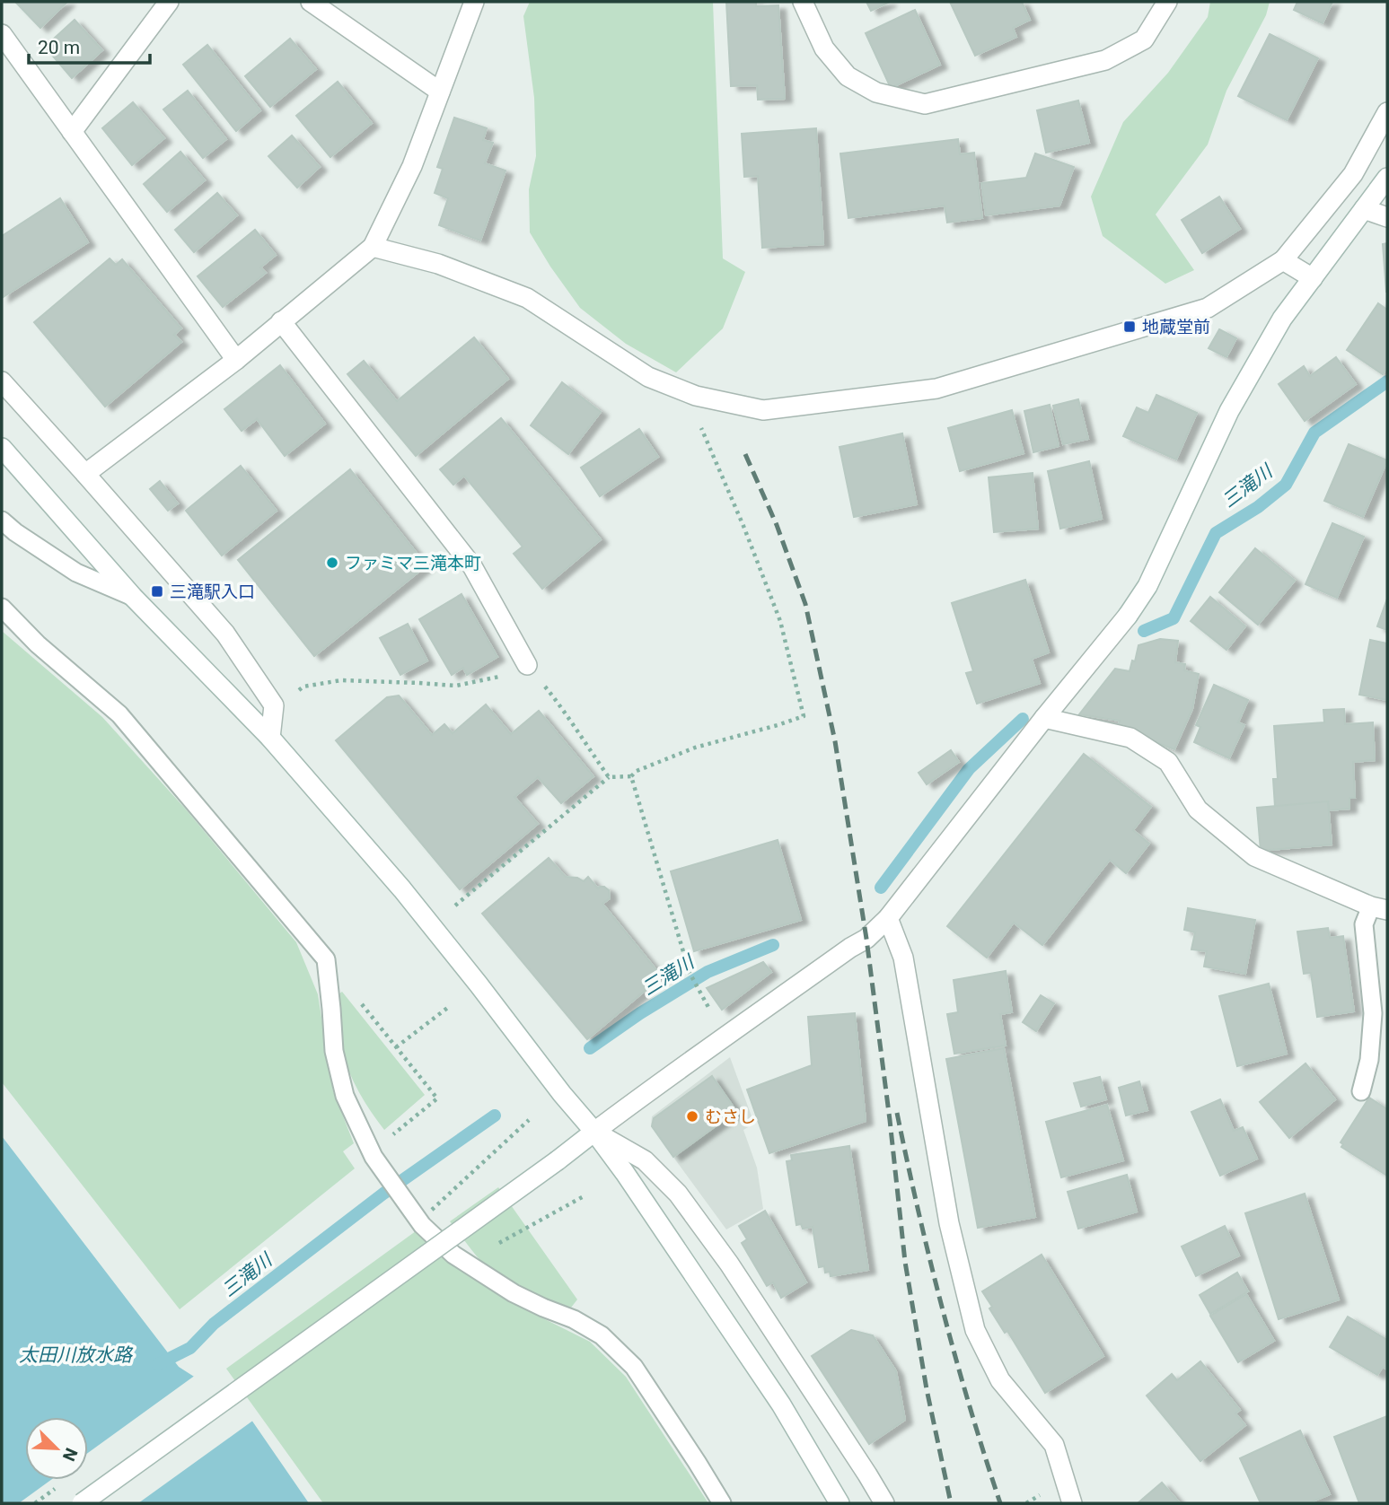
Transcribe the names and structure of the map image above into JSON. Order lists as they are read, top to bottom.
{
  "water": ["三滝川", "太田川放水路"],
  "places": {
    "transit": ["地蔵堂前", "三滝駅入口"],
    "other": ["ファミマ三滝本町", "むさし"]
  },
  "scale_bar": "20 m",
  "north": "bottom right"
}
